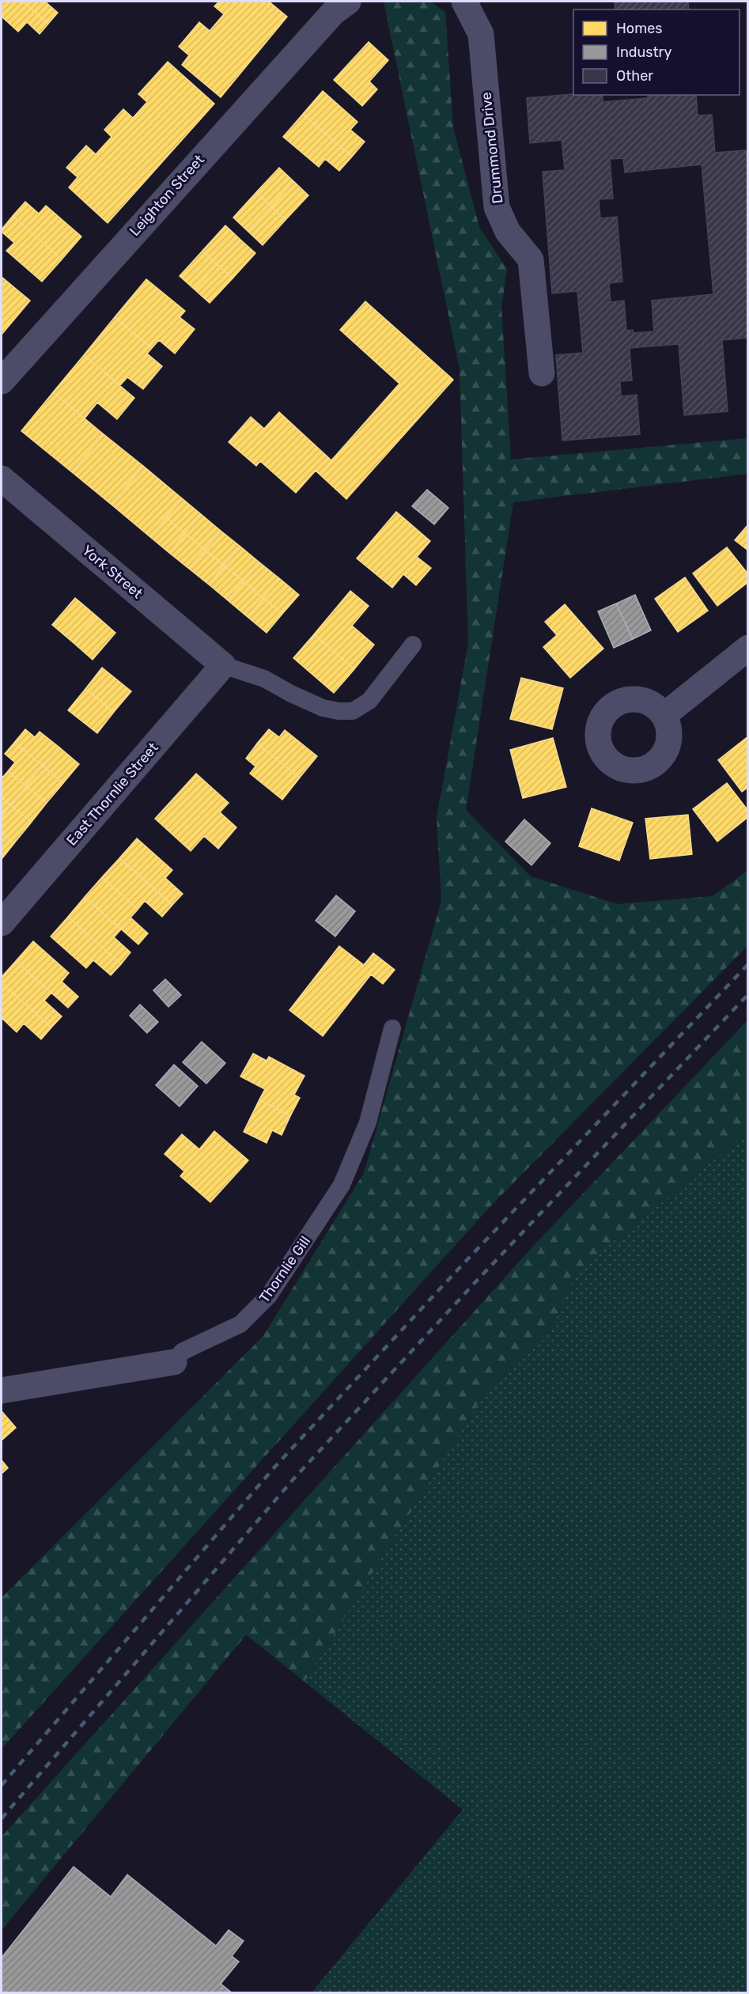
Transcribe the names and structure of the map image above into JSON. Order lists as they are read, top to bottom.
{
  "streets": {
    "street": [
      "Drummond Drive",
      "Leighton Street",
      "York Street",
      "East Thornlie Street",
      "Thornlie Gill"
    ]
  },
  "crossings": [
    ["York Street", "East Thornlie Street"]
  ],
  "legend": ["Homes", "Industry", "Other"]
}
